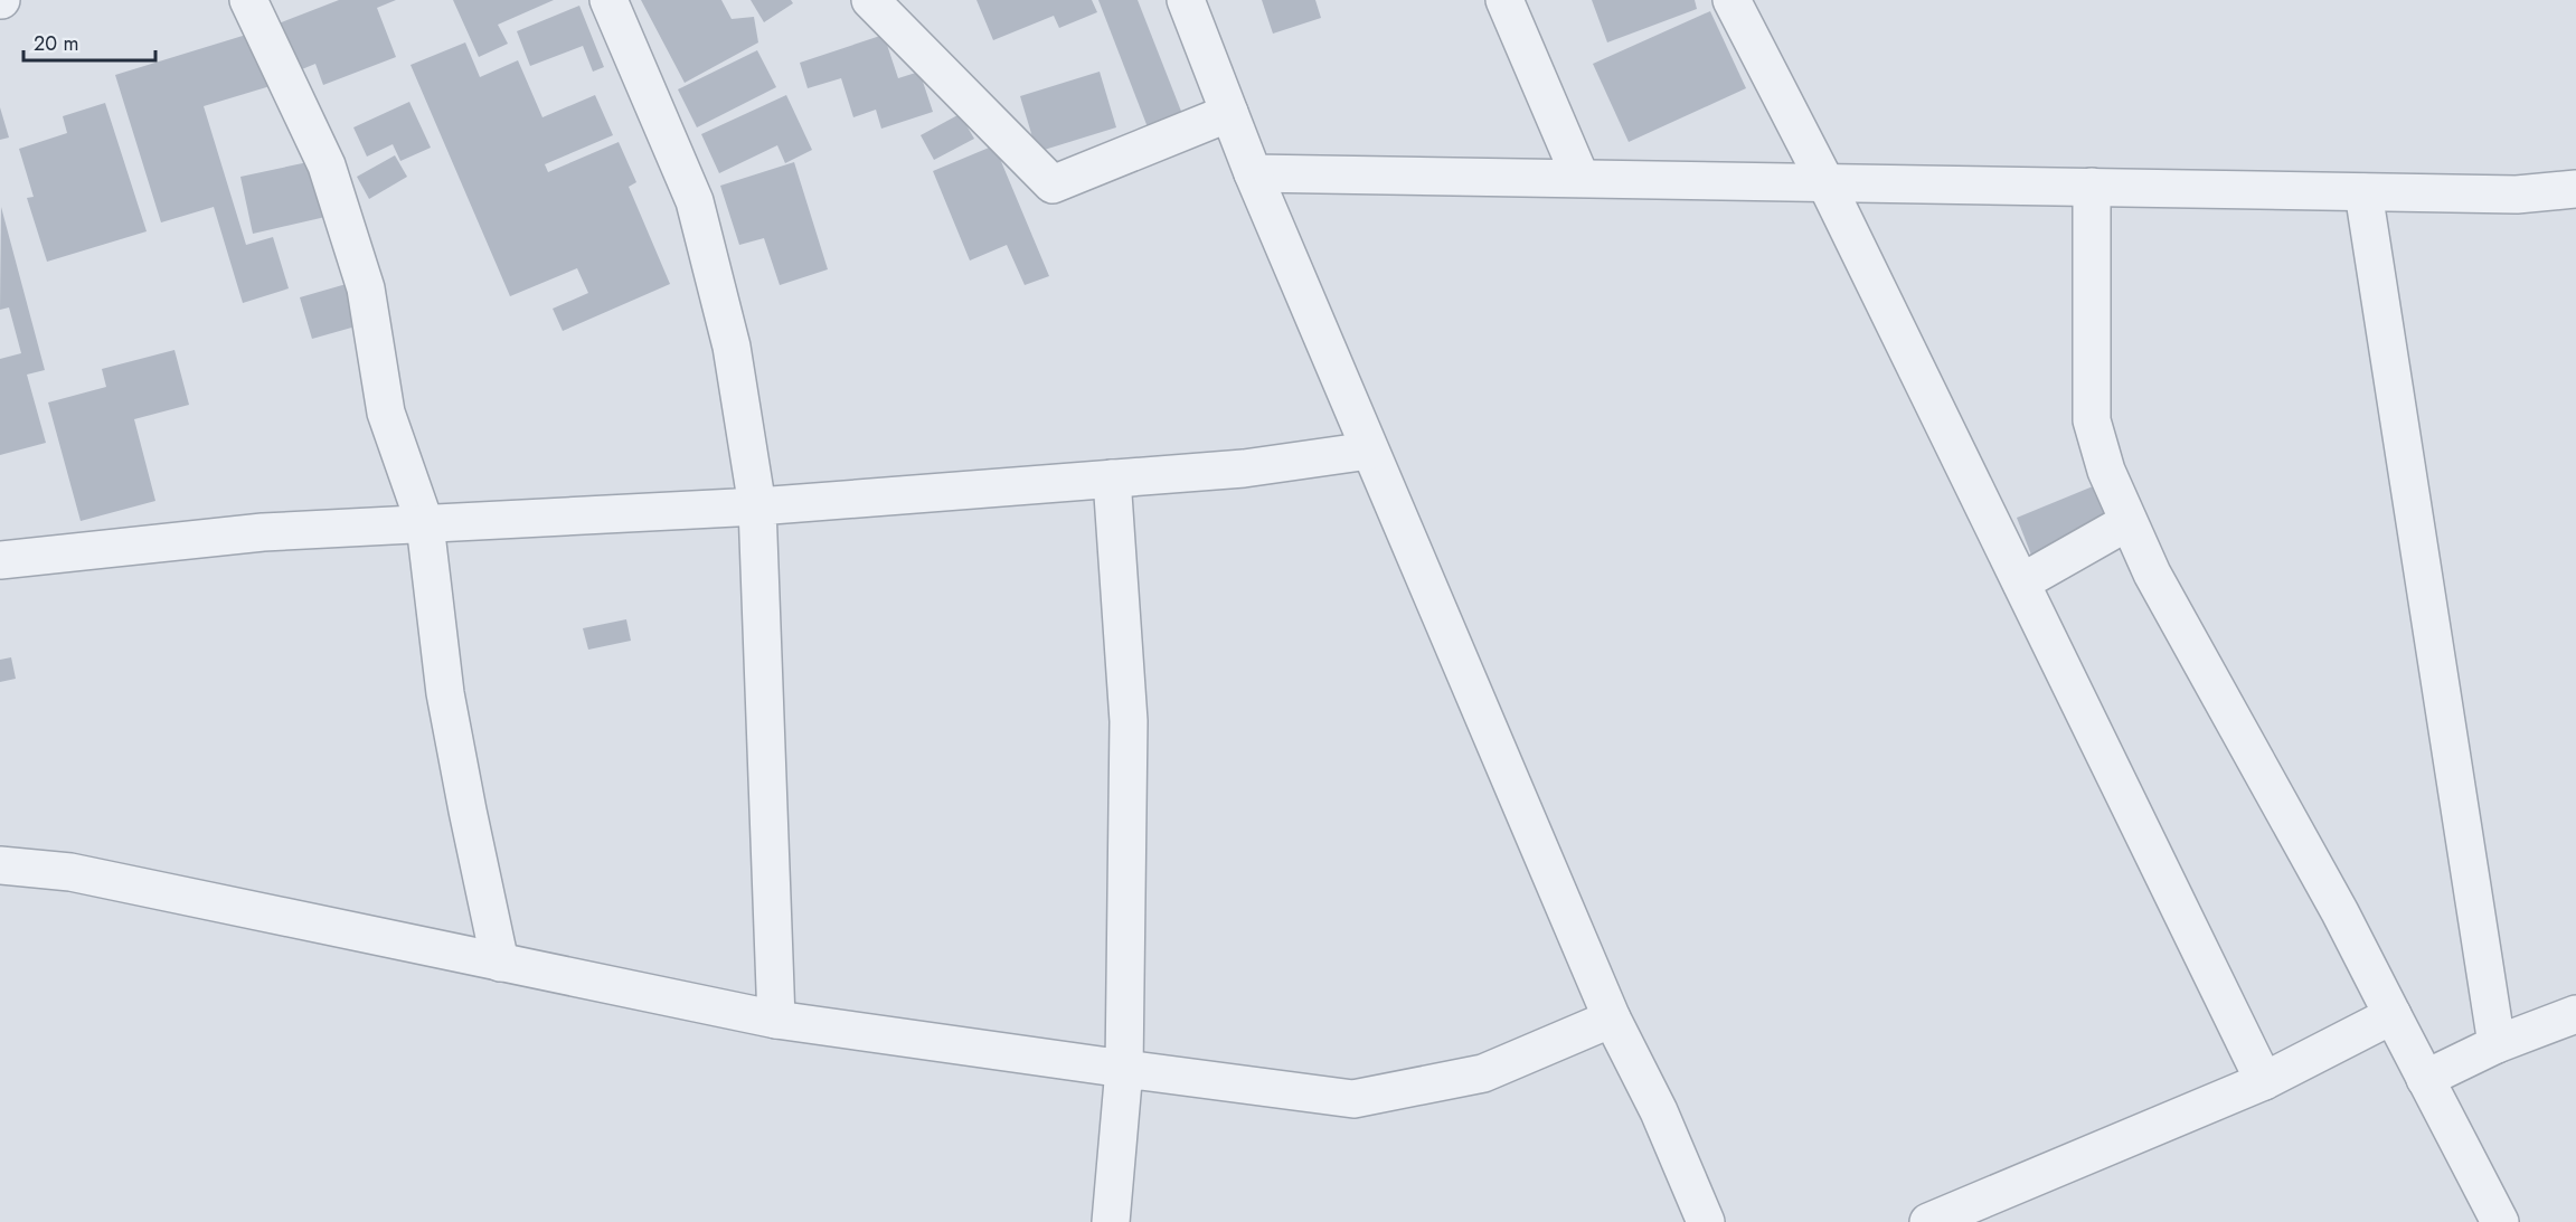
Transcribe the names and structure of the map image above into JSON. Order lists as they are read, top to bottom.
{
  "scale_bar": "20 m"
}
